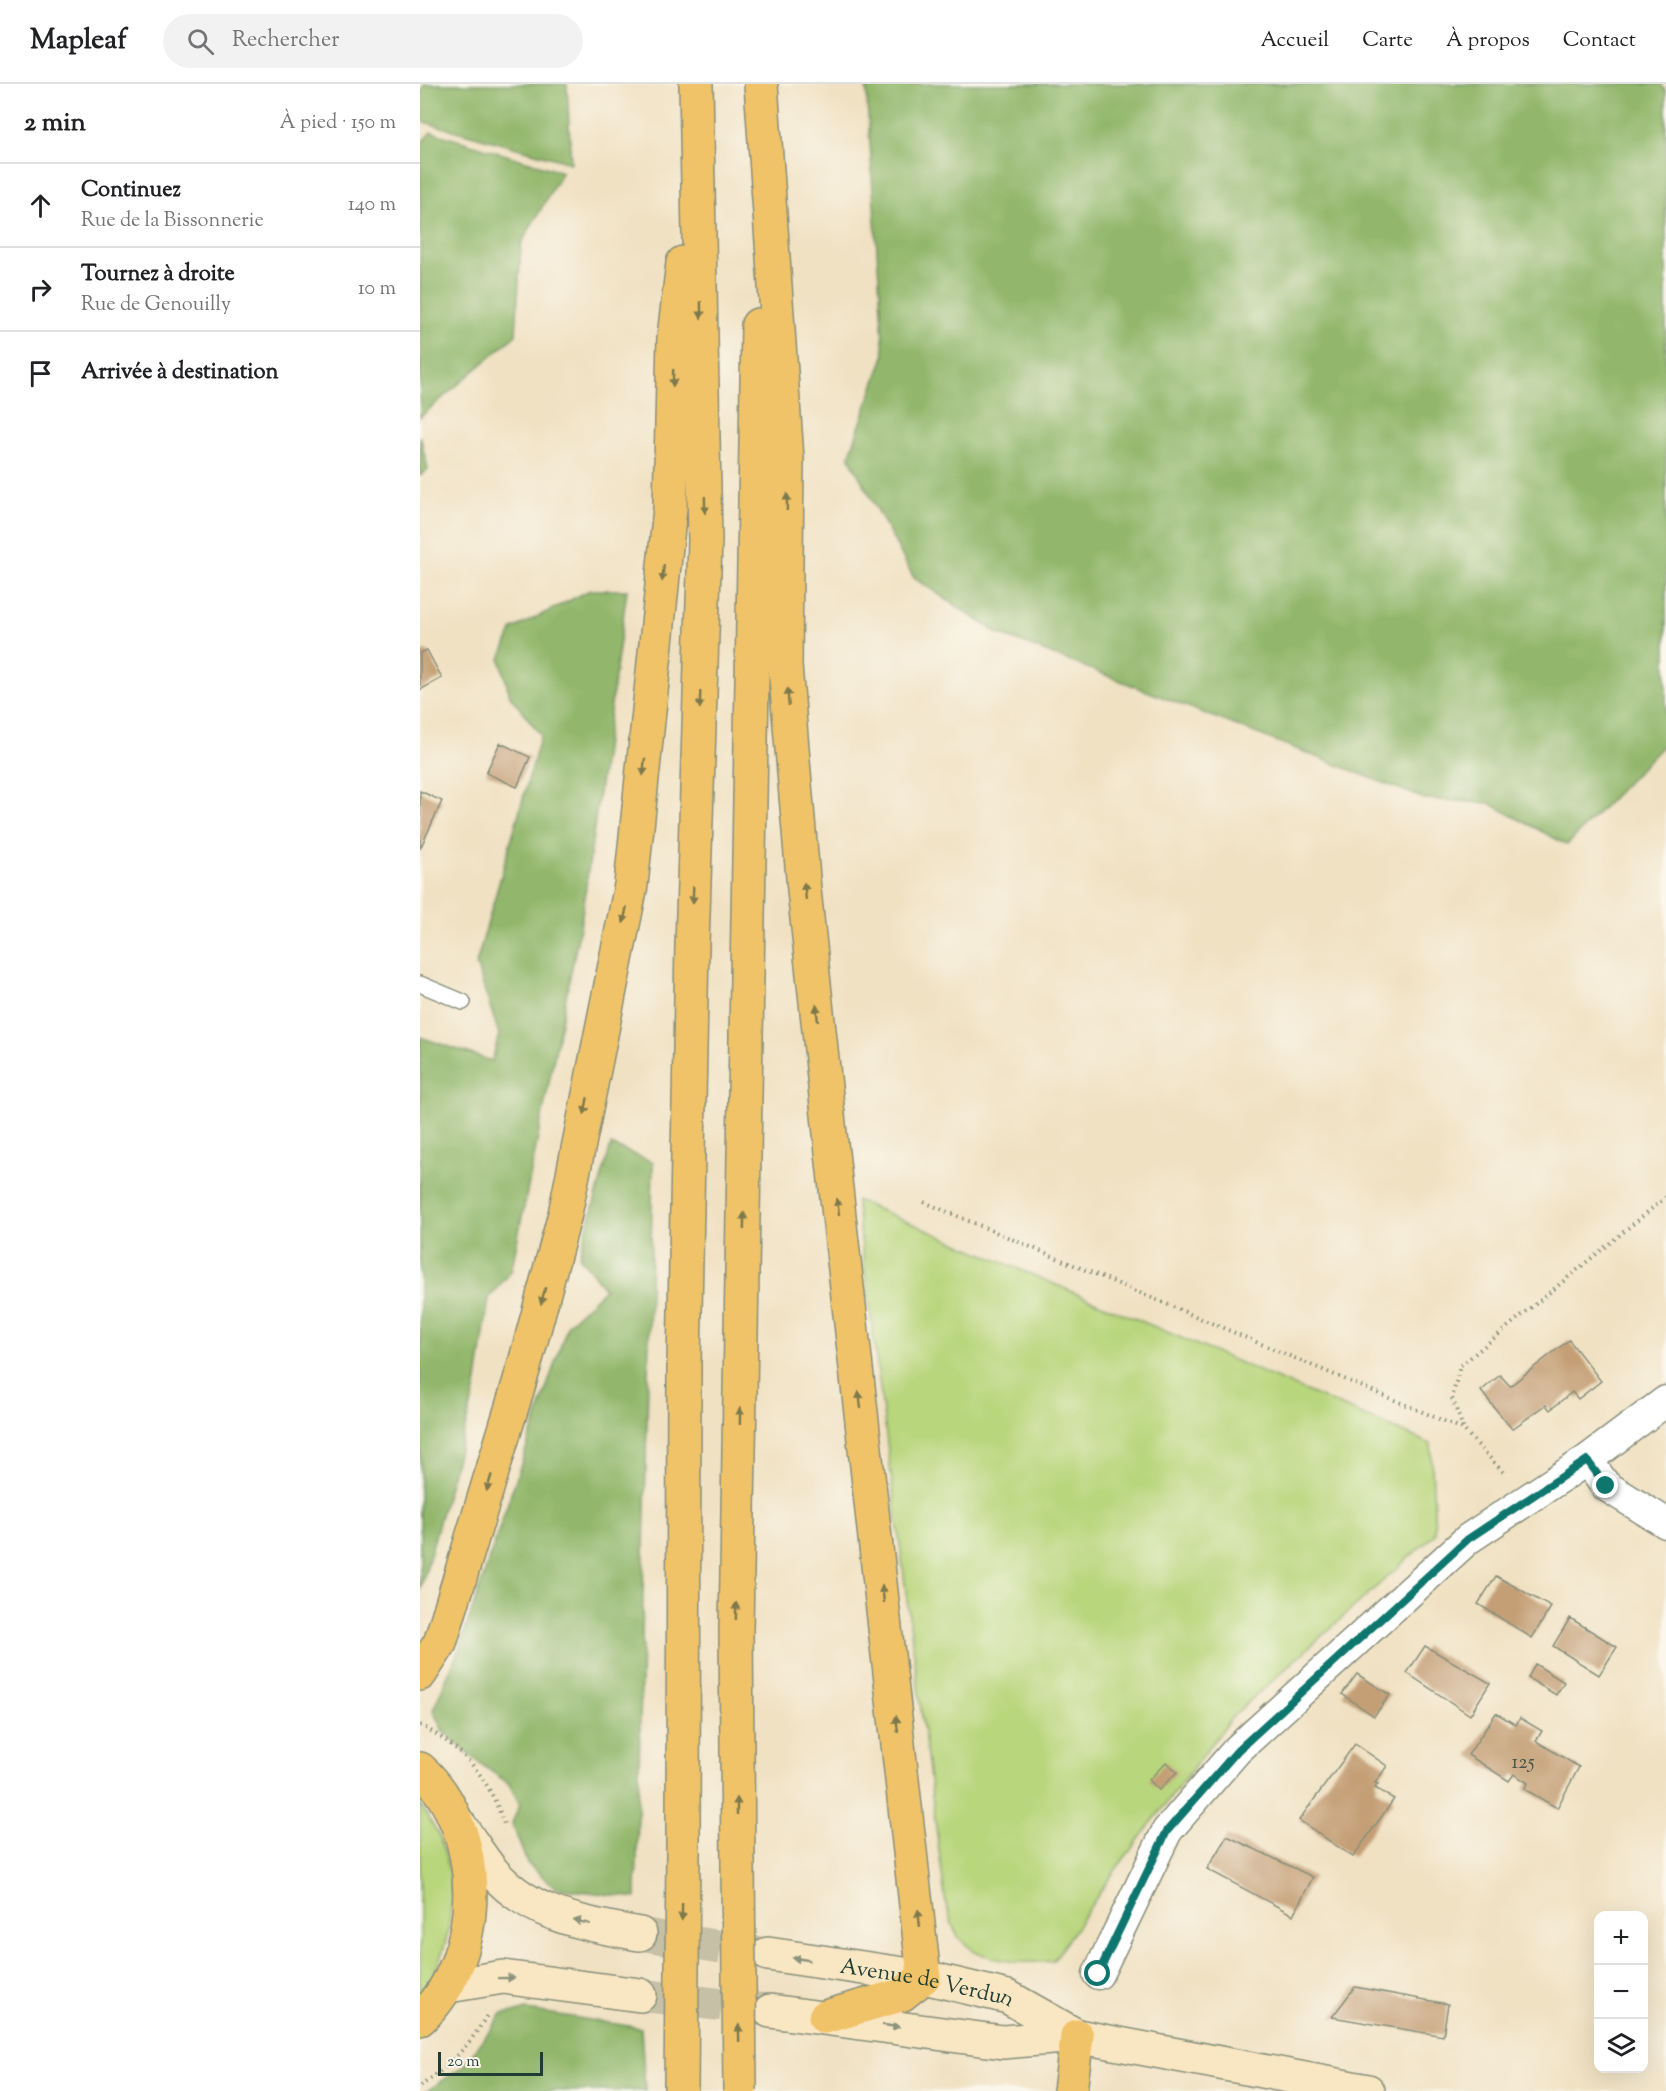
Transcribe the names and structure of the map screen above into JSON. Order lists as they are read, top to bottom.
{
  "streets": {
    "main road": ["Avenue de Verdun"]
  },
  "house_numbers": ["125"],
  "scale_bar": "20 m",
  "page": {
    "header": "Mapleaf",
    "search": "Rechercher",
    "nav": [
      "Accueil",
      "Carte",
      "À propos",
      "Contact"
    ],
    "heading": ["2 min", "À pied · 150 m"],
    "list": [
      ["Continuez", "Rue de la Bissonnerie", "140 m"],
      ["Tournez à droite", "Rue de Genouilly", "10 m"],
      "Arrivée à destination"
    ],
    "map_buttons": ["+", "−"],
    "scale": "20 m"
  }
}
